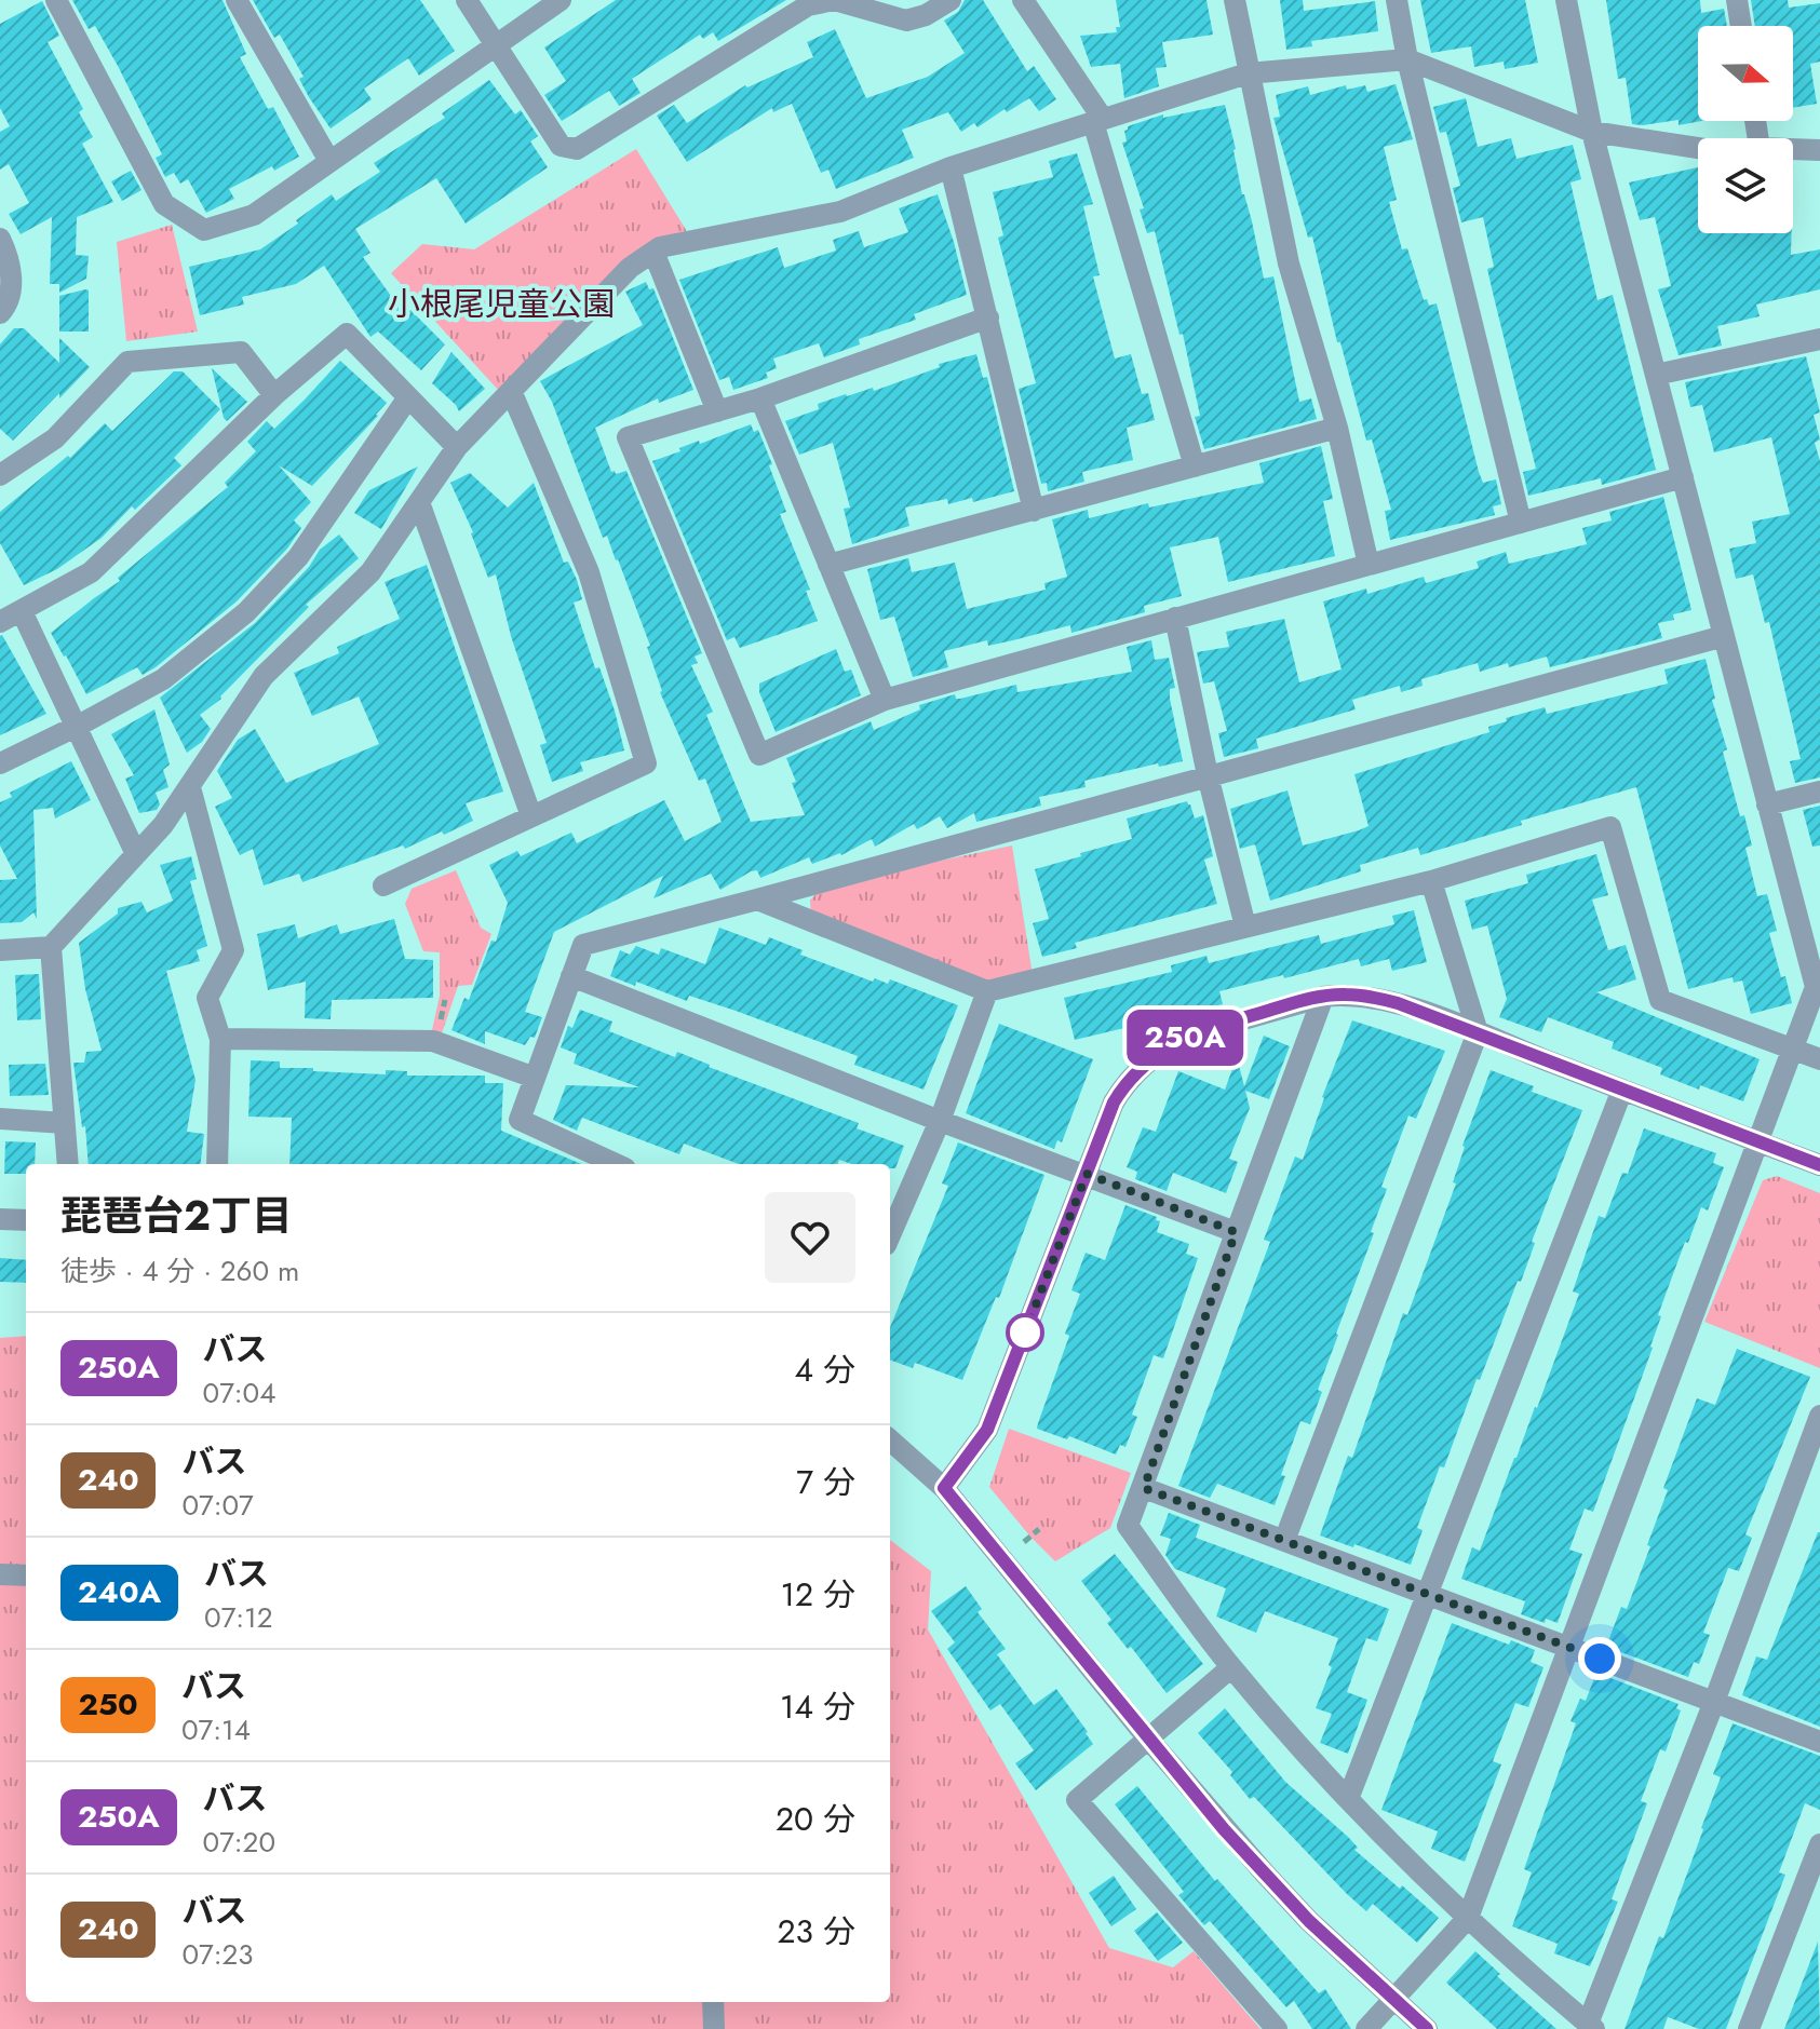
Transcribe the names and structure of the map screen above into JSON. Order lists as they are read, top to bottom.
{
  "parks": ["小根尾児童公園"],
  "lines": ["bus line 250A"],
  "north": "right",
  "page": {
    "on_map": "250A",
    "heading": ["琵琶台2丁目", "徒歩 · 4 分 · 260 m"],
    "list": [
      {
        "mark": "250A",
        "name": "バス",
        "note": "07:04",
        "value": "4 分"
      },
      {
        "mark": "240",
        "name": "バス",
        "note": "07:07",
        "value": "7 分"
      },
      {
        "mark": "240A",
        "name": "バス",
        "note": "07:12",
        "value": "12 分"
      },
      {
        "mark": "250",
        "name": "バス",
        "note": "07:14",
        "value": "14 分"
      },
      {
        "mark": "250A",
        "name": "バス",
        "note": "07:20",
        "value": "20 分"
      },
      {
        "mark": "240",
        "name": "バス",
        "note": "07:23",
        "value": "23 分"
      }
    ]
  }
}
